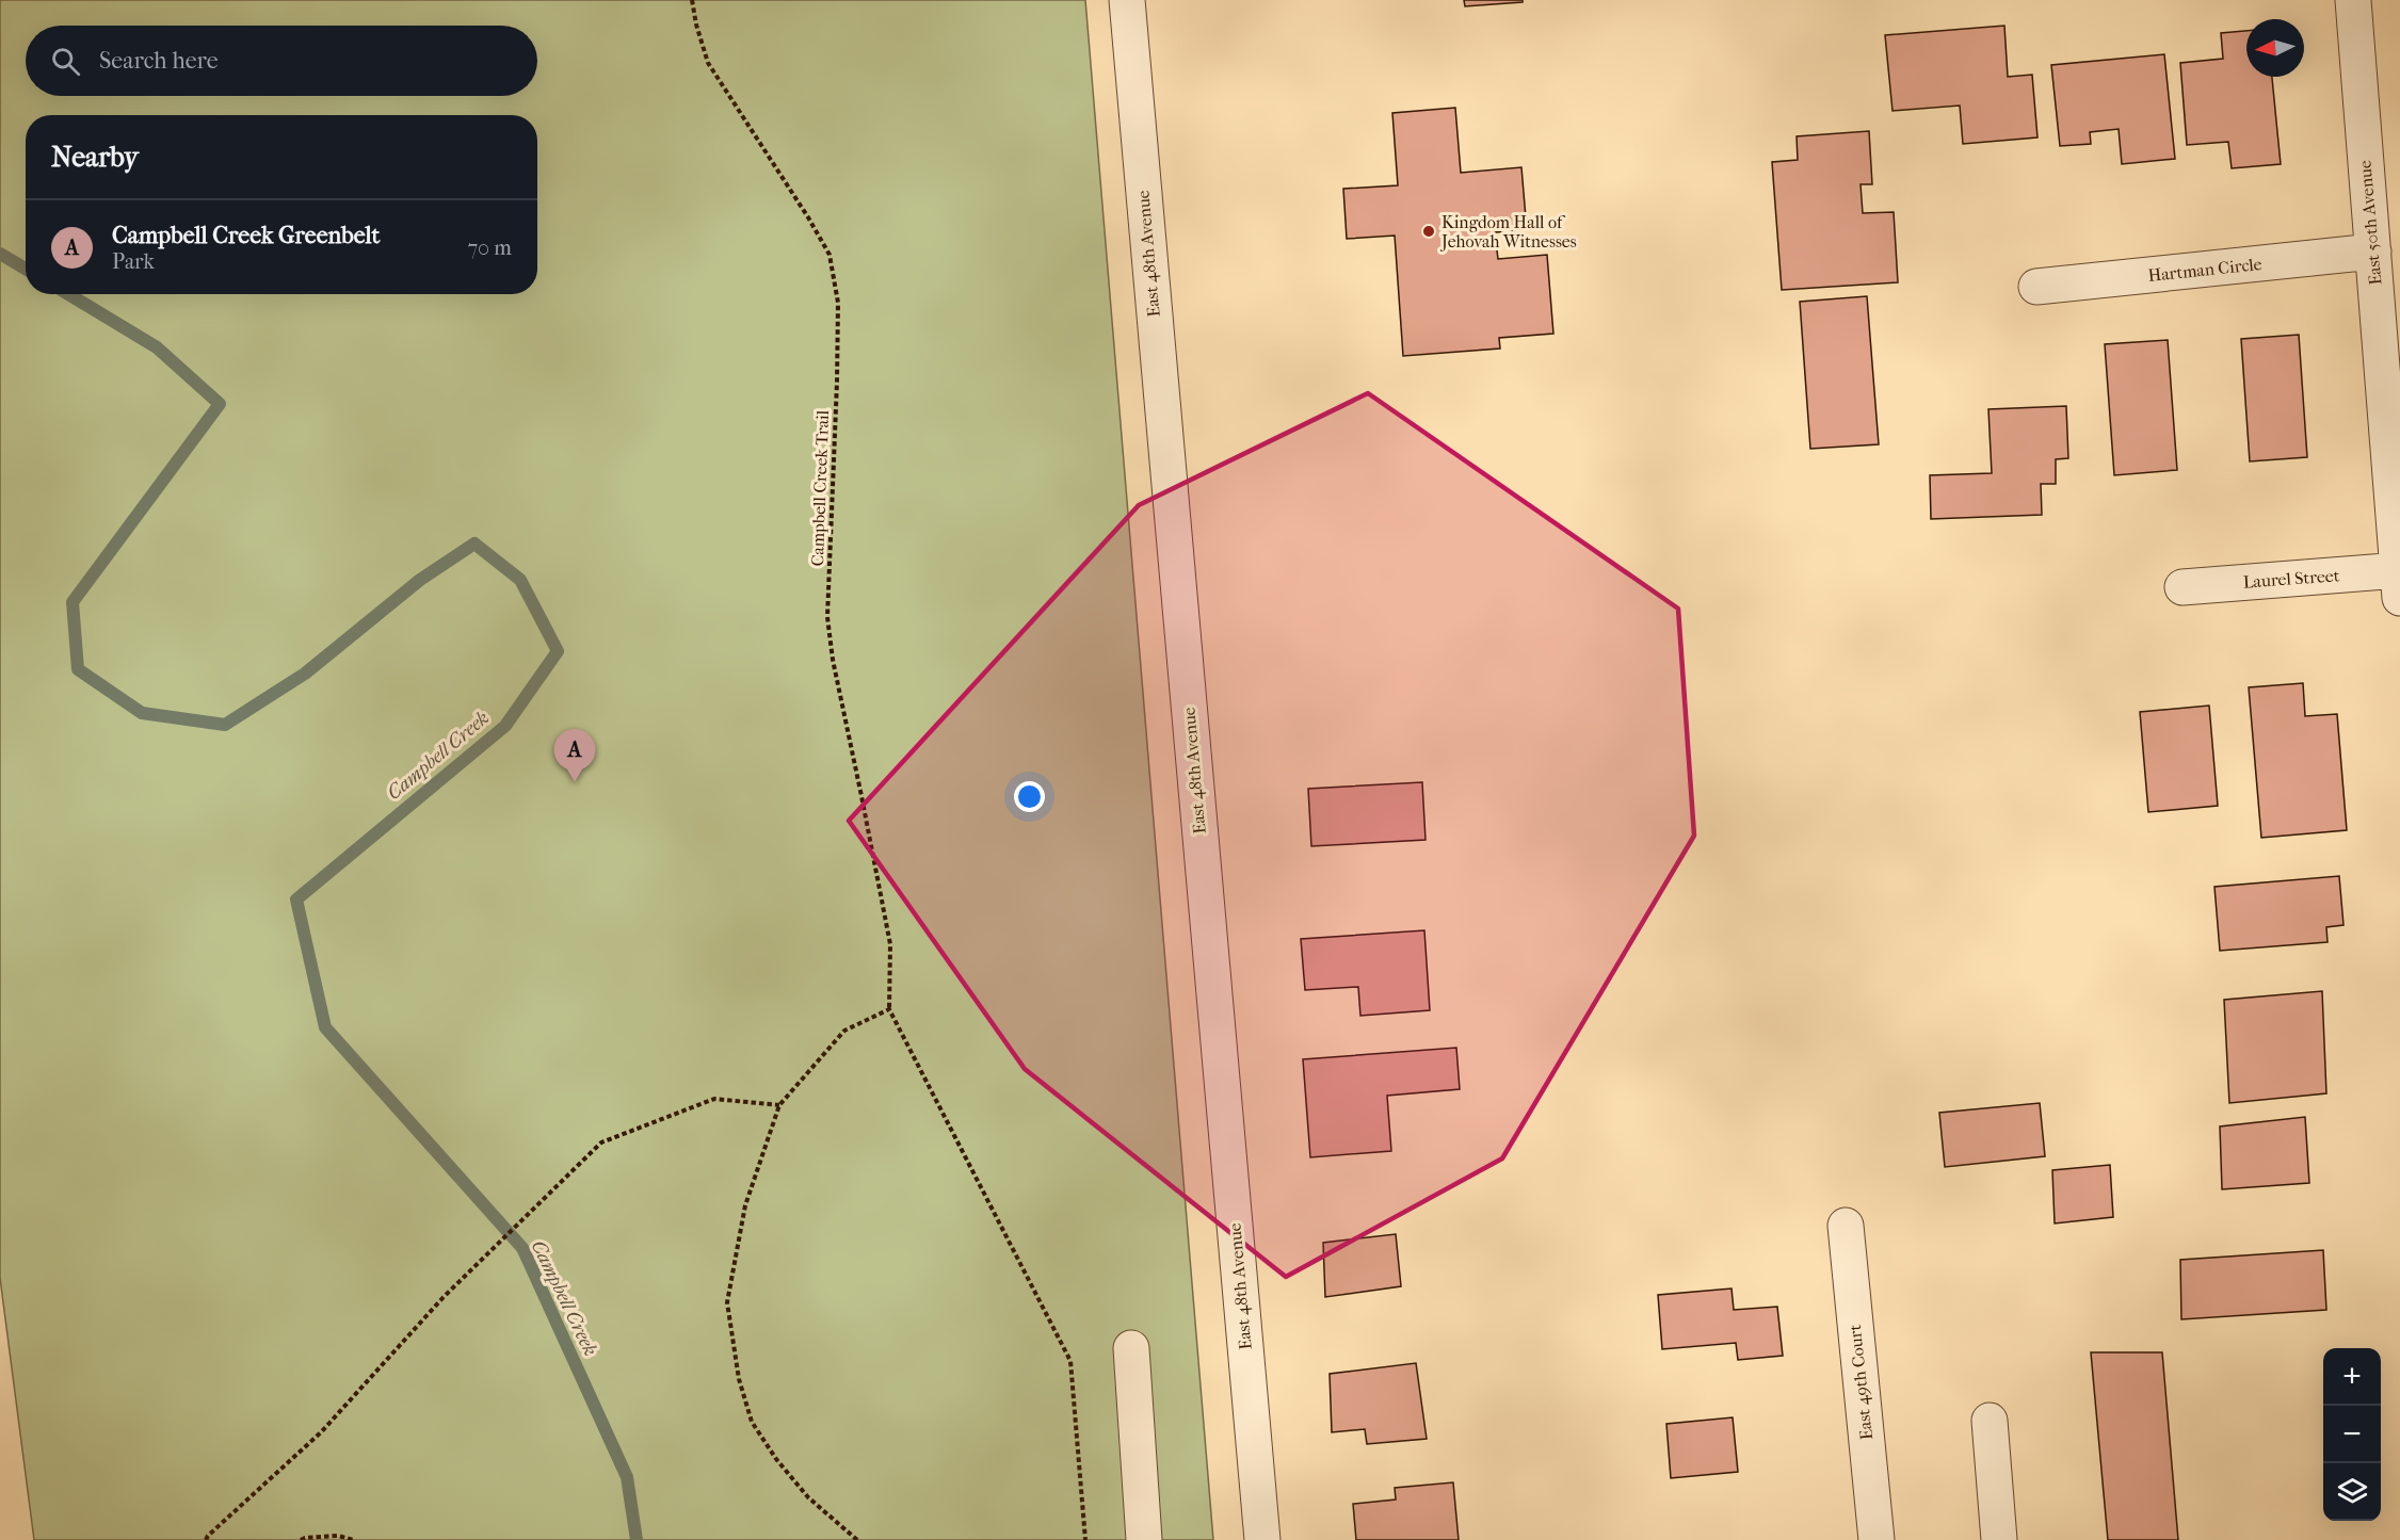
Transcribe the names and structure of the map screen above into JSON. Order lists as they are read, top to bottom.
{
  "streets": {
    "street": [
      "East 50th Avenue",
      "East 48th Avenue",
      "Hartman Circle",
      "Laurel Street",
      "East 49th Court"
    ],
    "path": ["Campbell Creek Trail"]
  },
  "crossings": [
    ["East 50th Avenue", "Hartman Circle"],
    ["East 50th Avenue", "Laurel Street"]
  ],
  "water": ["Campbell Creek"],
  "places": ["Kingdom Hall of Jehovah Witnesses"],
  "north": "left",
  "page": {
    "search": "Search here",
    "heading": "Nearby",
    "list": [
      {
        "mark": "A",
        "name": "Campbell Creek Greenbelt",
        "note": "Park",
        "value": "70 m"
      }
    ],
    "pins": "A",
    "map_buttons": ["+", "−"]
  }
}
